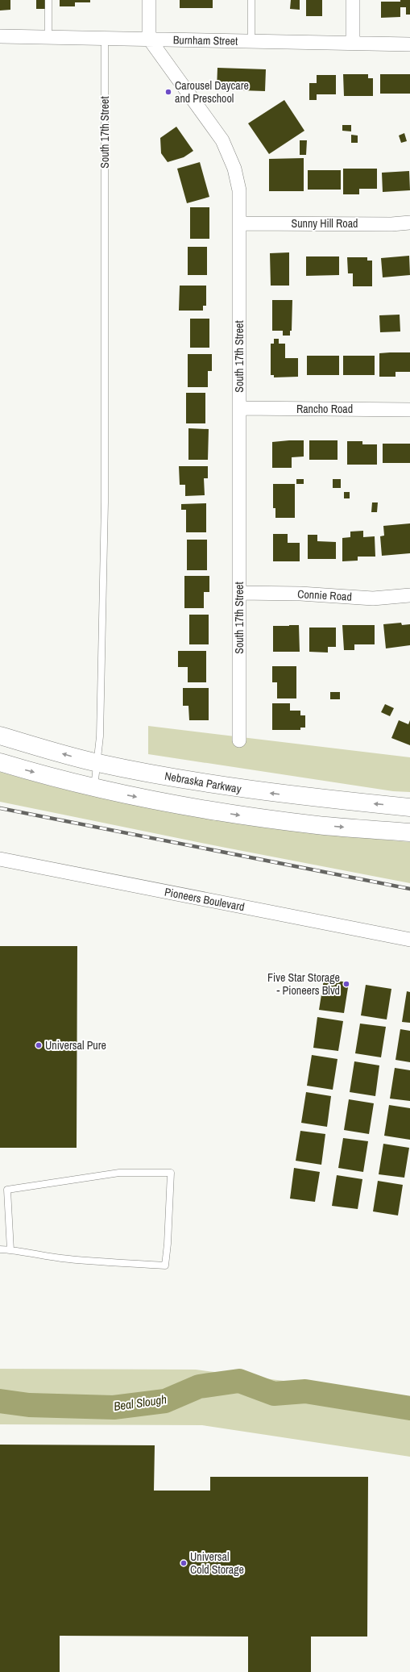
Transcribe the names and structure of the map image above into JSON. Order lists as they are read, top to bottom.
{
  "streets": {
    "main road": ["Nebraska Parkway"],
    "street": [
      "Burnham Street",
      "South 17th Street",
      "Sunny Hill Road",
      "Rancho Road",
      "Connie Road",
      "Pioneers Boulevard"
    ]
  },
  "crossings": [
    ["Burnham Street", "South 17th Street"],
    ["South 17th Street", "Sunny Hill Road"],
    ["South 17th Street", "Rancho Road"],
    ["South 17th Street", "Connie Road"],
    ["South 17th Street", "Nebraska Parkway"]
  ],
  "water": ["Beal Slough"],
  "places": [
    "Carousel Daycare and Preschool",
    "Five Star Storage - Pioneers Blvd",
    "Universal Pure",
    "Universal Cold Storage"
  ]
}
